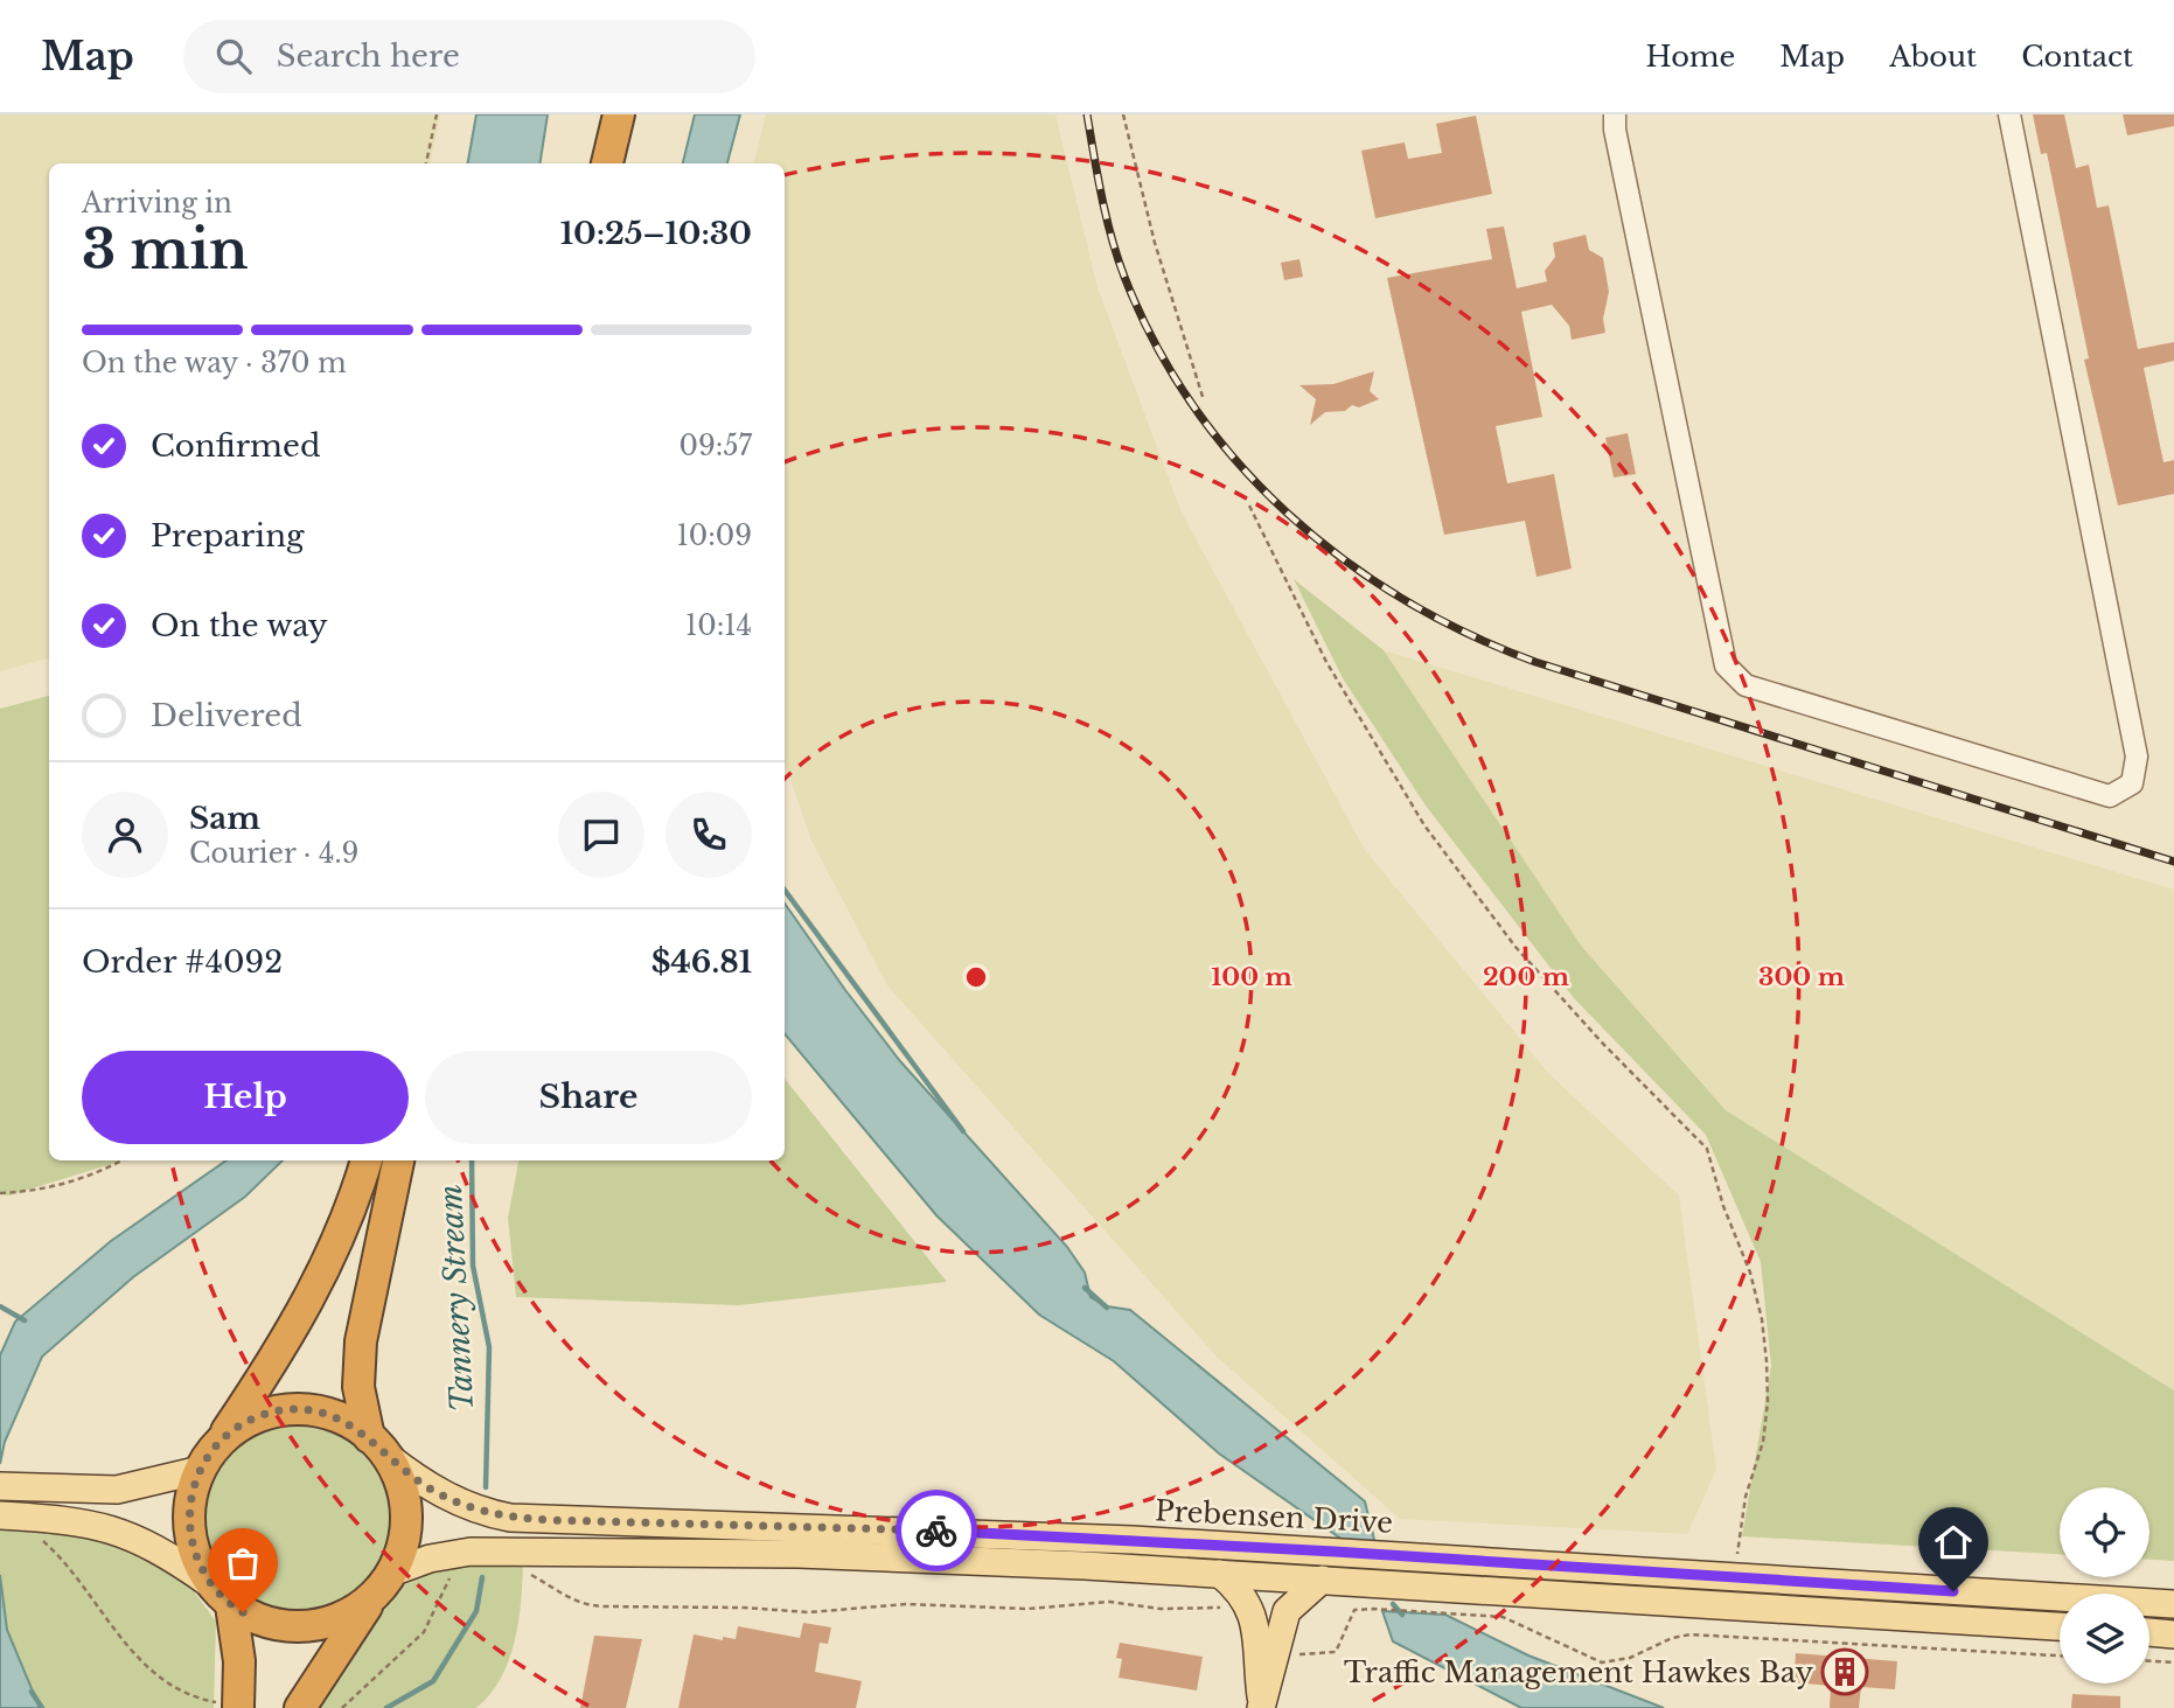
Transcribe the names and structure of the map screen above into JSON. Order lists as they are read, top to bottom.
{
  "streets": {
    "main road": ["Prebensen Drive"]
  },
  "water": ["Tannery Stream"],
  "places": {
    "building": ["Traffic Management Hawkes Bay"]
  },
  "page": {
    "header": "Map",
    "search": "Search here",
    "nav": [
      "Home",
      "Map",
      "About",
      "Contact"
    ],
    "heading": ["3 min", "Arriving in", "10:25–10:30"],
    "panel": [
      "Sam",
      "Courier · 4.9",
      "Order #4092",
      "$46.81"
    ],
    "bar": "On the way · 370 m",
    "list": [
      ["Confirmed", "09:57"],
      ["Preparing", "10:09"],
      ["On the way", "10:14"],
      "Delivered"
    ],
    "buttons": ["Help", "Share"]
  },
  "rings": ["100 m", "200 m", "300 m"]
}
